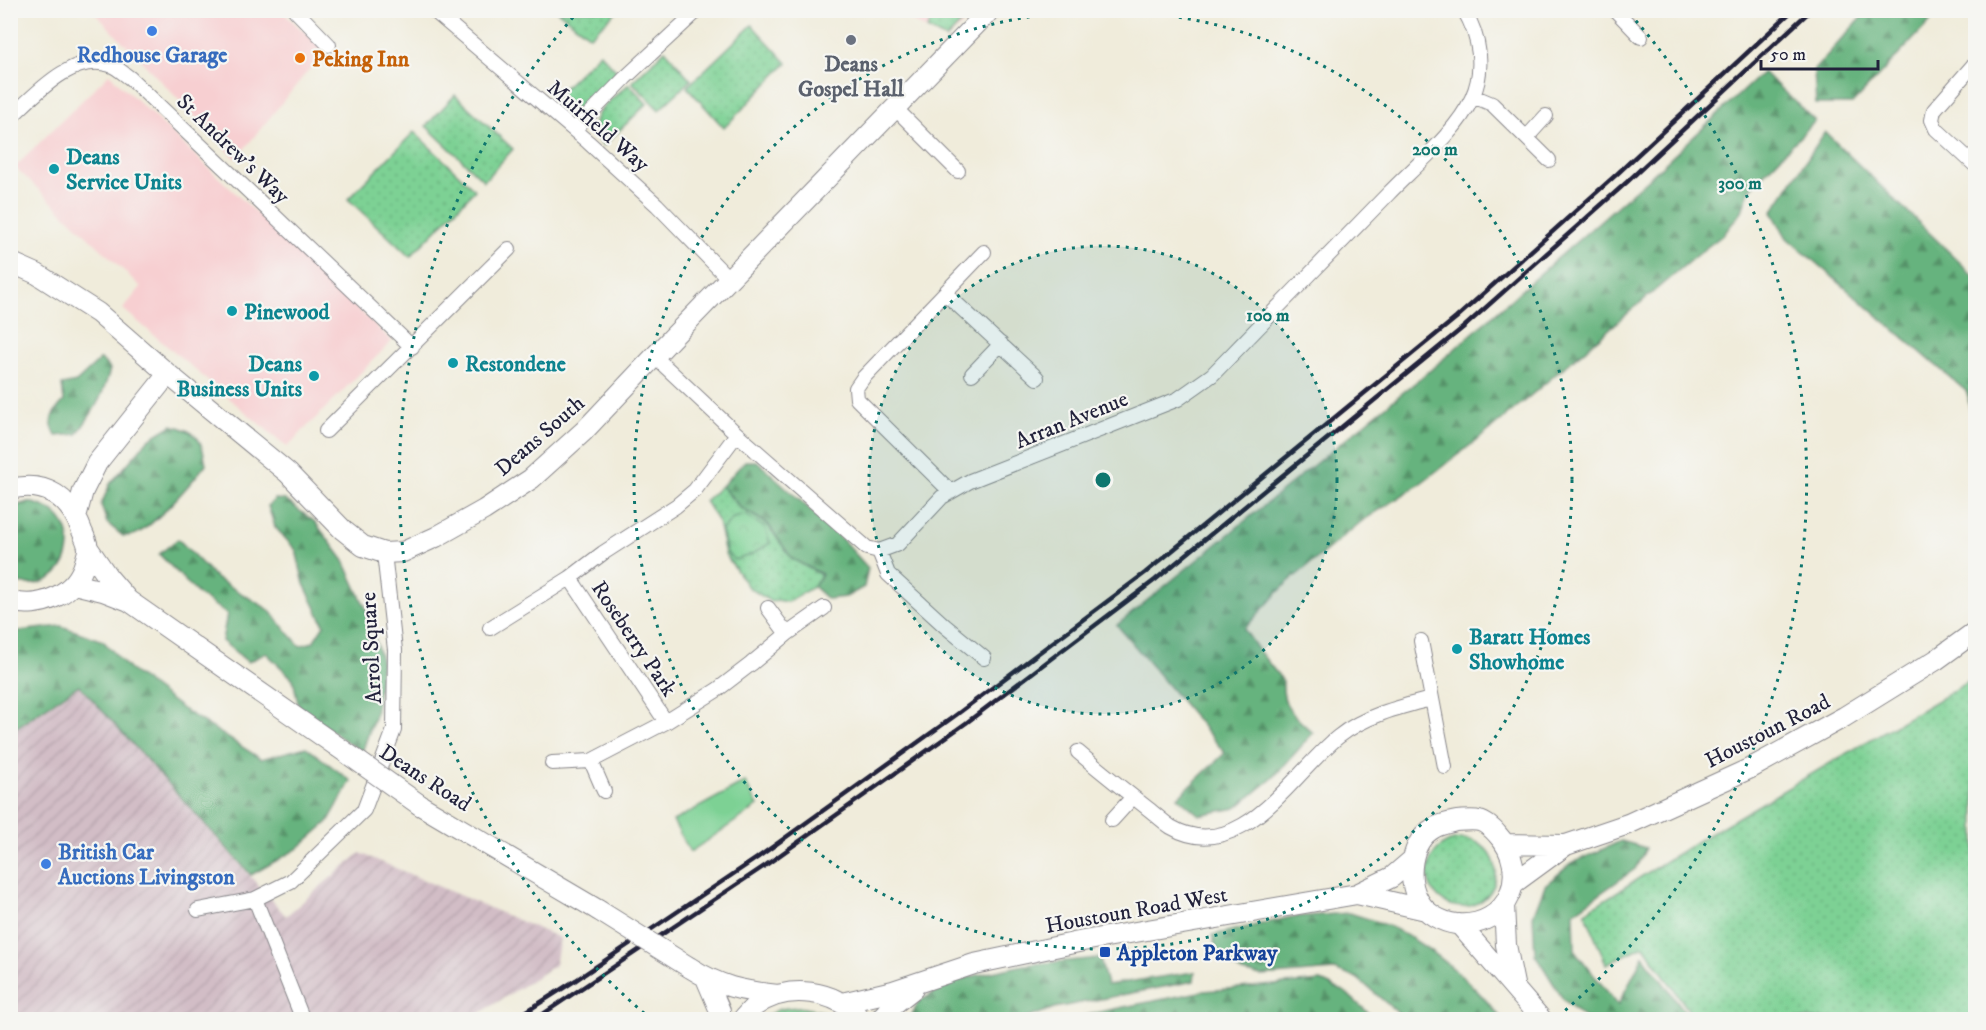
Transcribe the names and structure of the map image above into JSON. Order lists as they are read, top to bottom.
{
  "streets": {
    "street": [
      "Muirfield Way",
      "St Andrew's Way",
      "Arran Avenue",
      "Deans South",
      "Roseberry Park",
      "Arrol Square",
      "Houstoun Road",
      "Deans Road",
      "Houstoun Road West"
    ]
  },
  "crossings": [
    ["Muirfield Way", "Deans South"],
    ["Deans South", "Arrol Square"],
    ["Houstoun Road", "Houstoun Road West"]
  ],
  "places": {
    "other": [
      "Redhouse Garage",
      "Deans Gospel Hall",
      "Peking Inn",
      "Deans Service Units",
      "Pinewood",
      "Restondene",
      "Deans Business Units",
      "Baratt Homes Showhome",
      "British Car Auctions Livingston"
    ],
    "transit": ["Appleton Parkway"]
  },
  "scale_bar": "50 m",
  "rings": ["200 m", "300 m", "100 m"]
}
